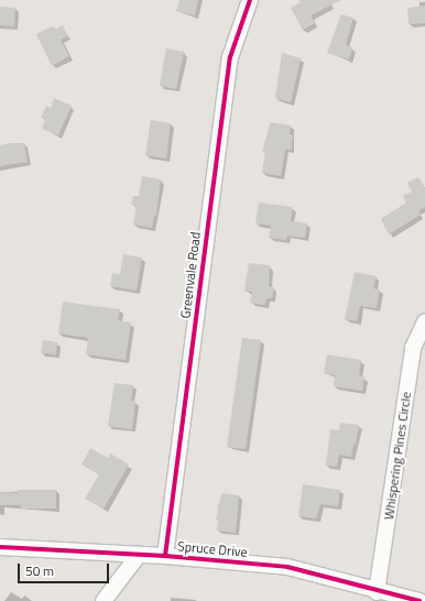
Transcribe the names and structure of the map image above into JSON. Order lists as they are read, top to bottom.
{
  "streets": {
    "street": ["Greenvale Road", "Whispering Pines Circle", "Spruce Drive"]
  },
  "crossings": [
    ["Greenvale Road", "Spruce Drive"],
    ["Whispering Pines Circle", "Spruce Drive"]
  ],
  "scale_bar": "50 m"
}
